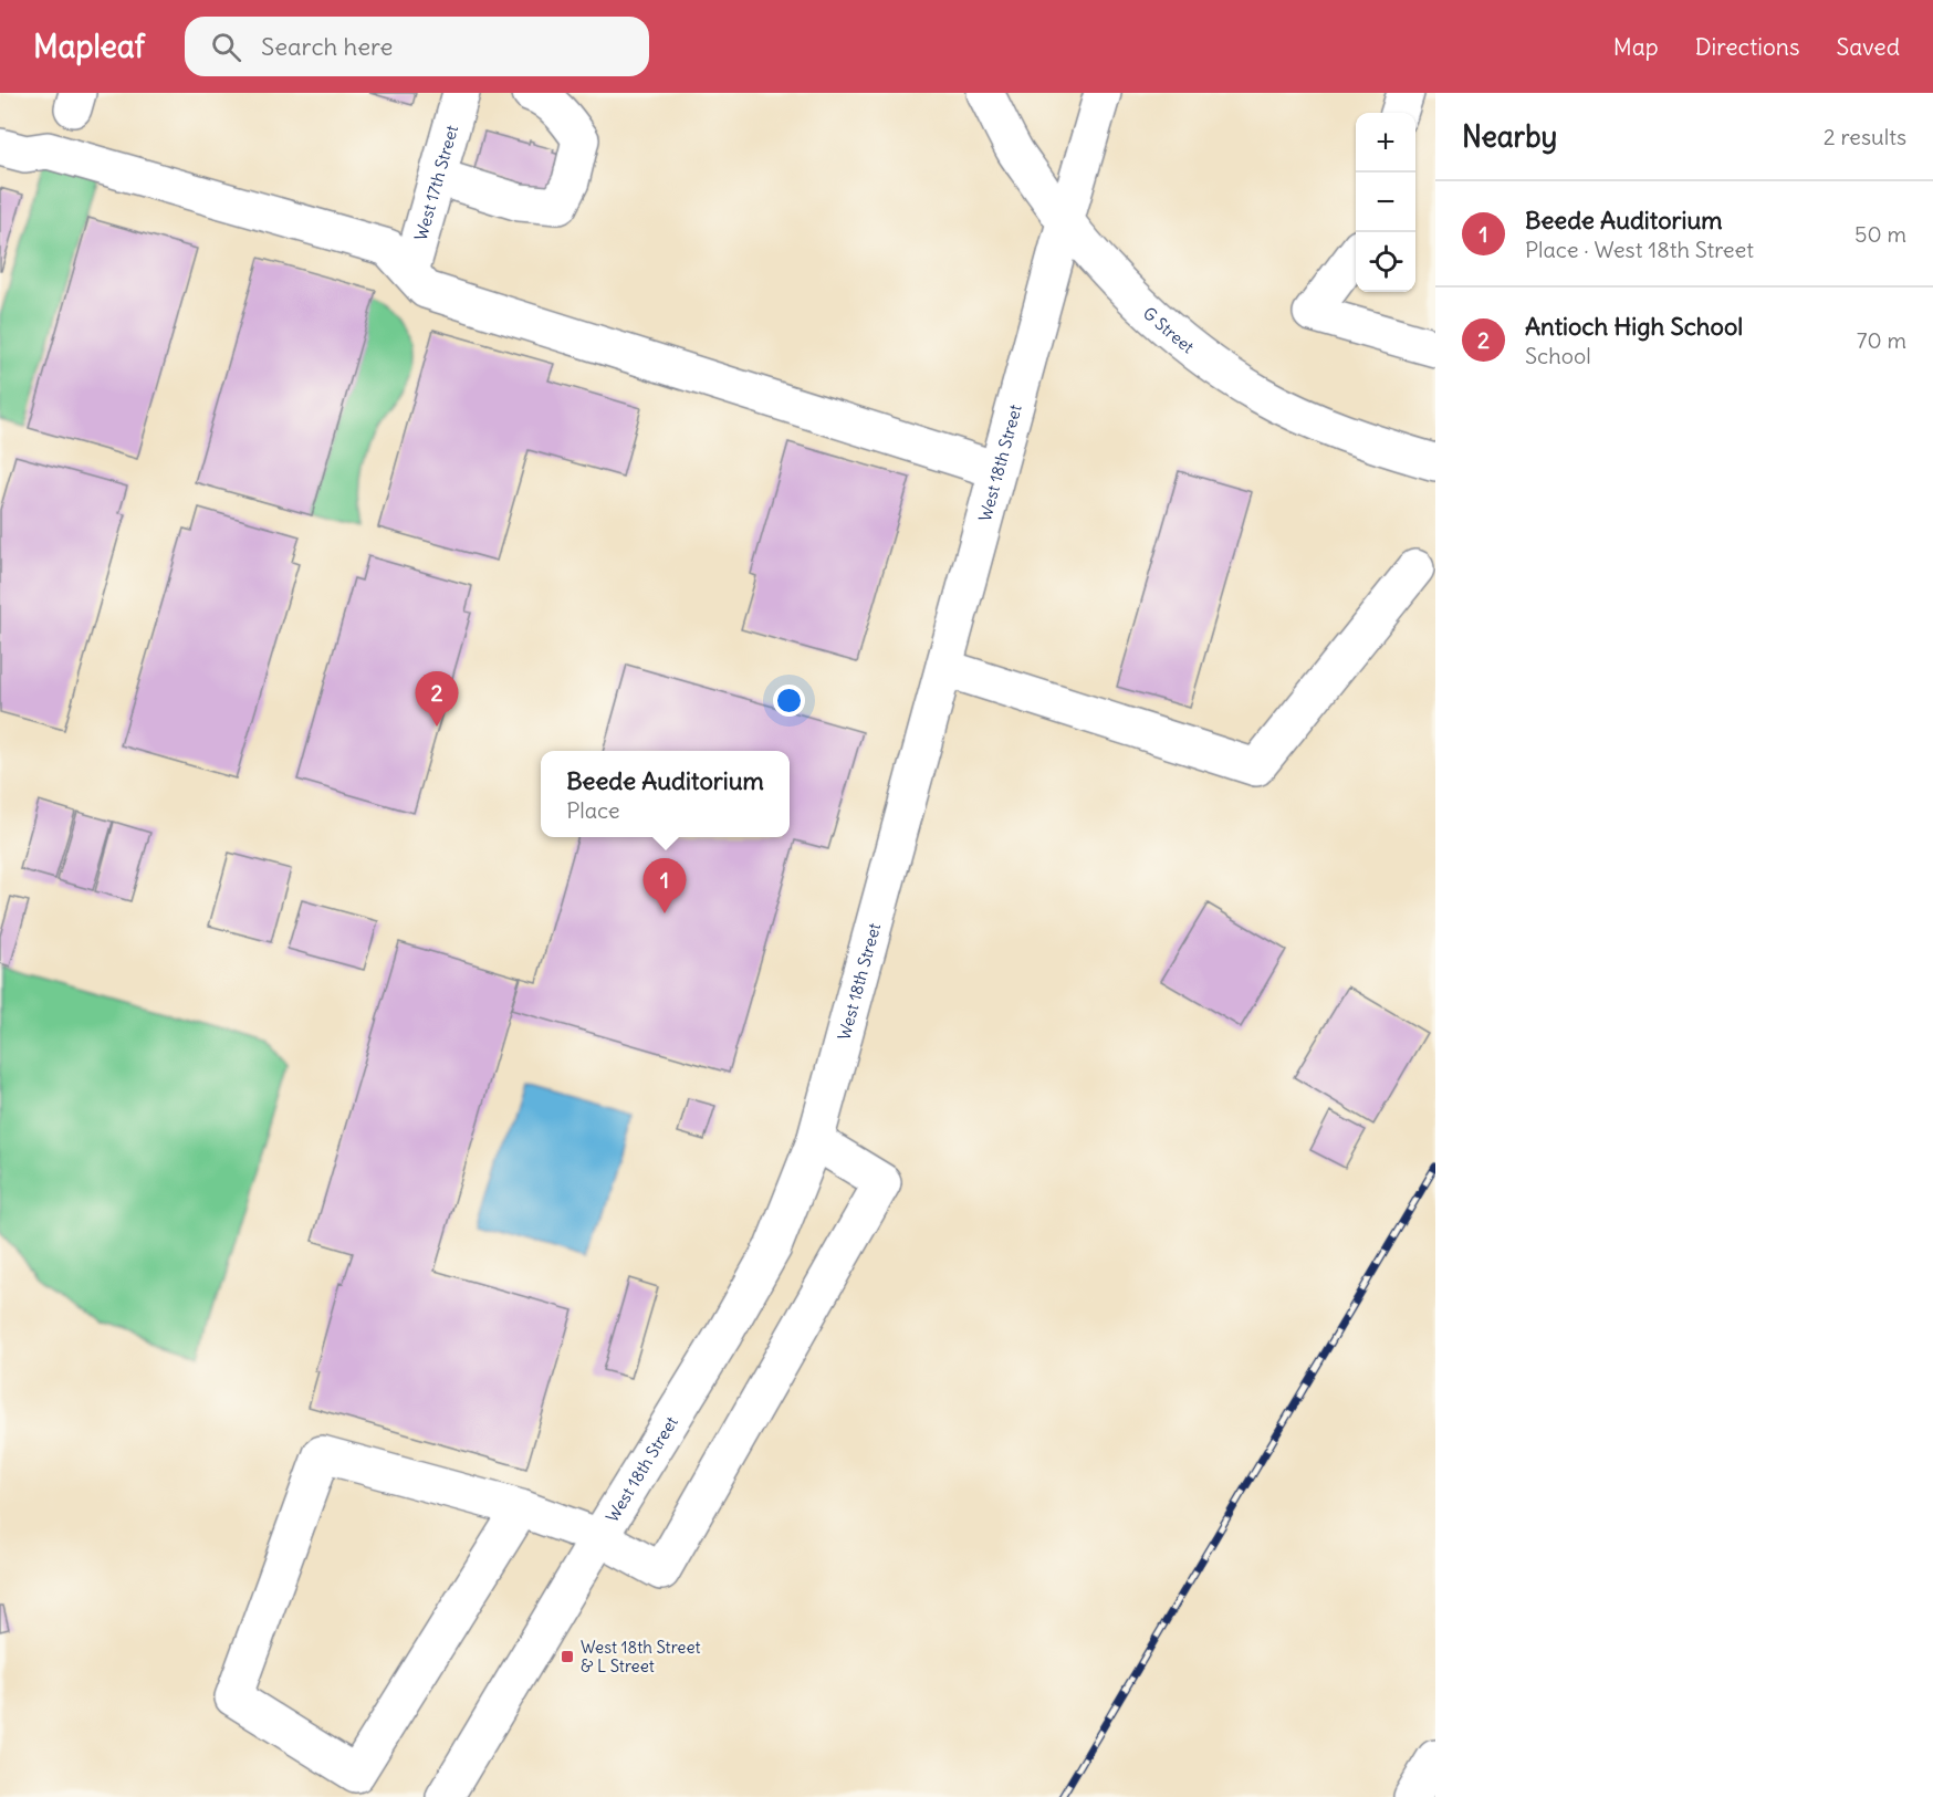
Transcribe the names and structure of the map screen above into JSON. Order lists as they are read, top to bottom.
{
  "streets": {
    "street": ["West 17th Street", "G Street", "West 18th Street"]
  },
  "crossings": [
    ["G Street", "West 18th Street"]
  ],
  "places": {
    "transit": ["West 18th Street & L Street"]
  },
  "page": {
    "header": "Mapleaf",
    "search": "Search here",
    "nav": ["Map", "Directions", "Saved"],
    "heading": ["Nearby", "2 results"],
    "map_buttons": ["+", "−"],
    "list": [
      {
        "mark": "1",
        "name": "Beede Auditorium",
        "note": "Place · West 18th Street",
        "value": "50 m"
      },
      {
        "mark": "2",
        "name": "Antioch High School",
        "note": "School",
        "value": "70 m"
      }
    ],
    "pins": ["2", "1"],
    "popup": ["Beede Auditorium", "Place"]
  }
}
